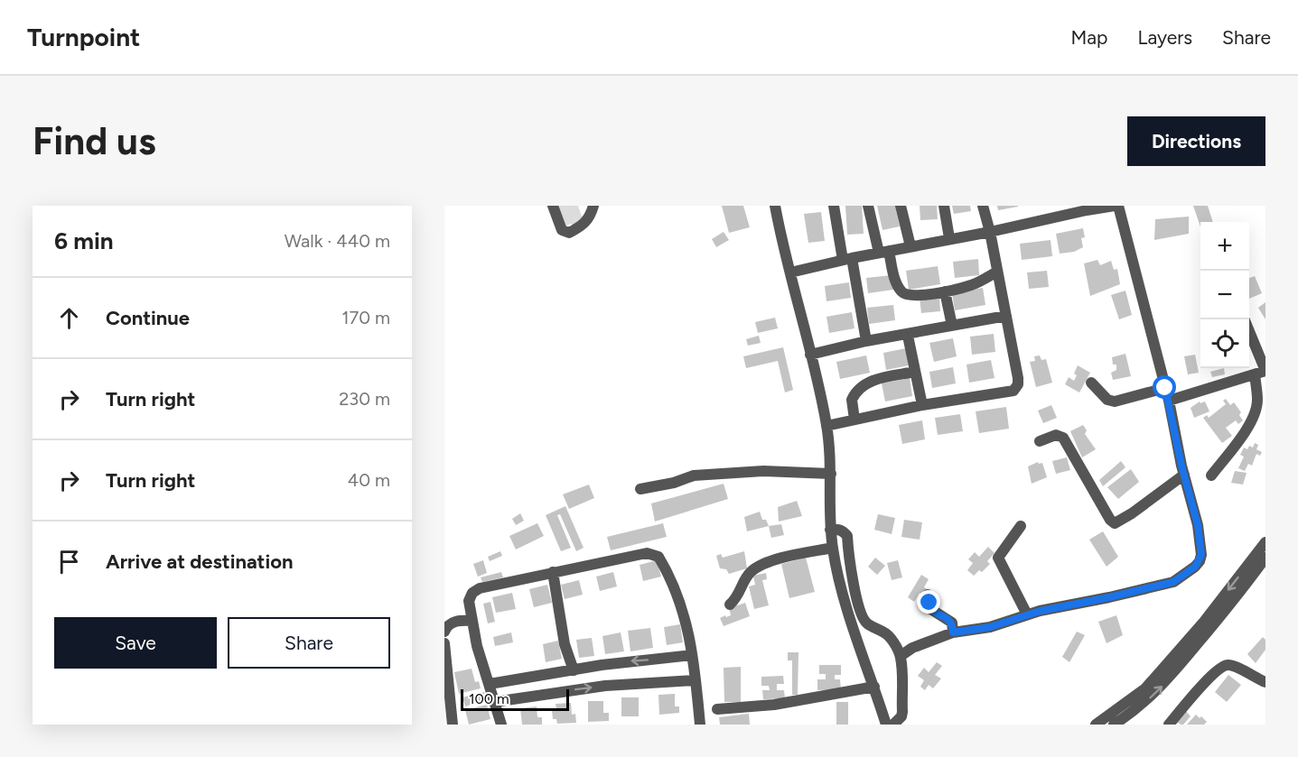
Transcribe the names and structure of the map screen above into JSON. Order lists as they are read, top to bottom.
{
  "scale_bar": "100 m",
  "page": {
    "header": "Turnpoint",
    "nav": ["Map", "Layers", "Share"],
    "buttons": [
      "Directions",
      ["Save", "Share"]
    ],
    "title": "Find us",
    "heading": ["6 min", "Walk · 440 m"],
    "map_buttons": ["+", "−"],
    "list": [
      ["Continue", "170 m"],
      ["Turn right", "230 m"],
      ["Turn right", "40 m"],
      "Arrive at destination"
    ],
    "scale": "100 m"
  }
}
